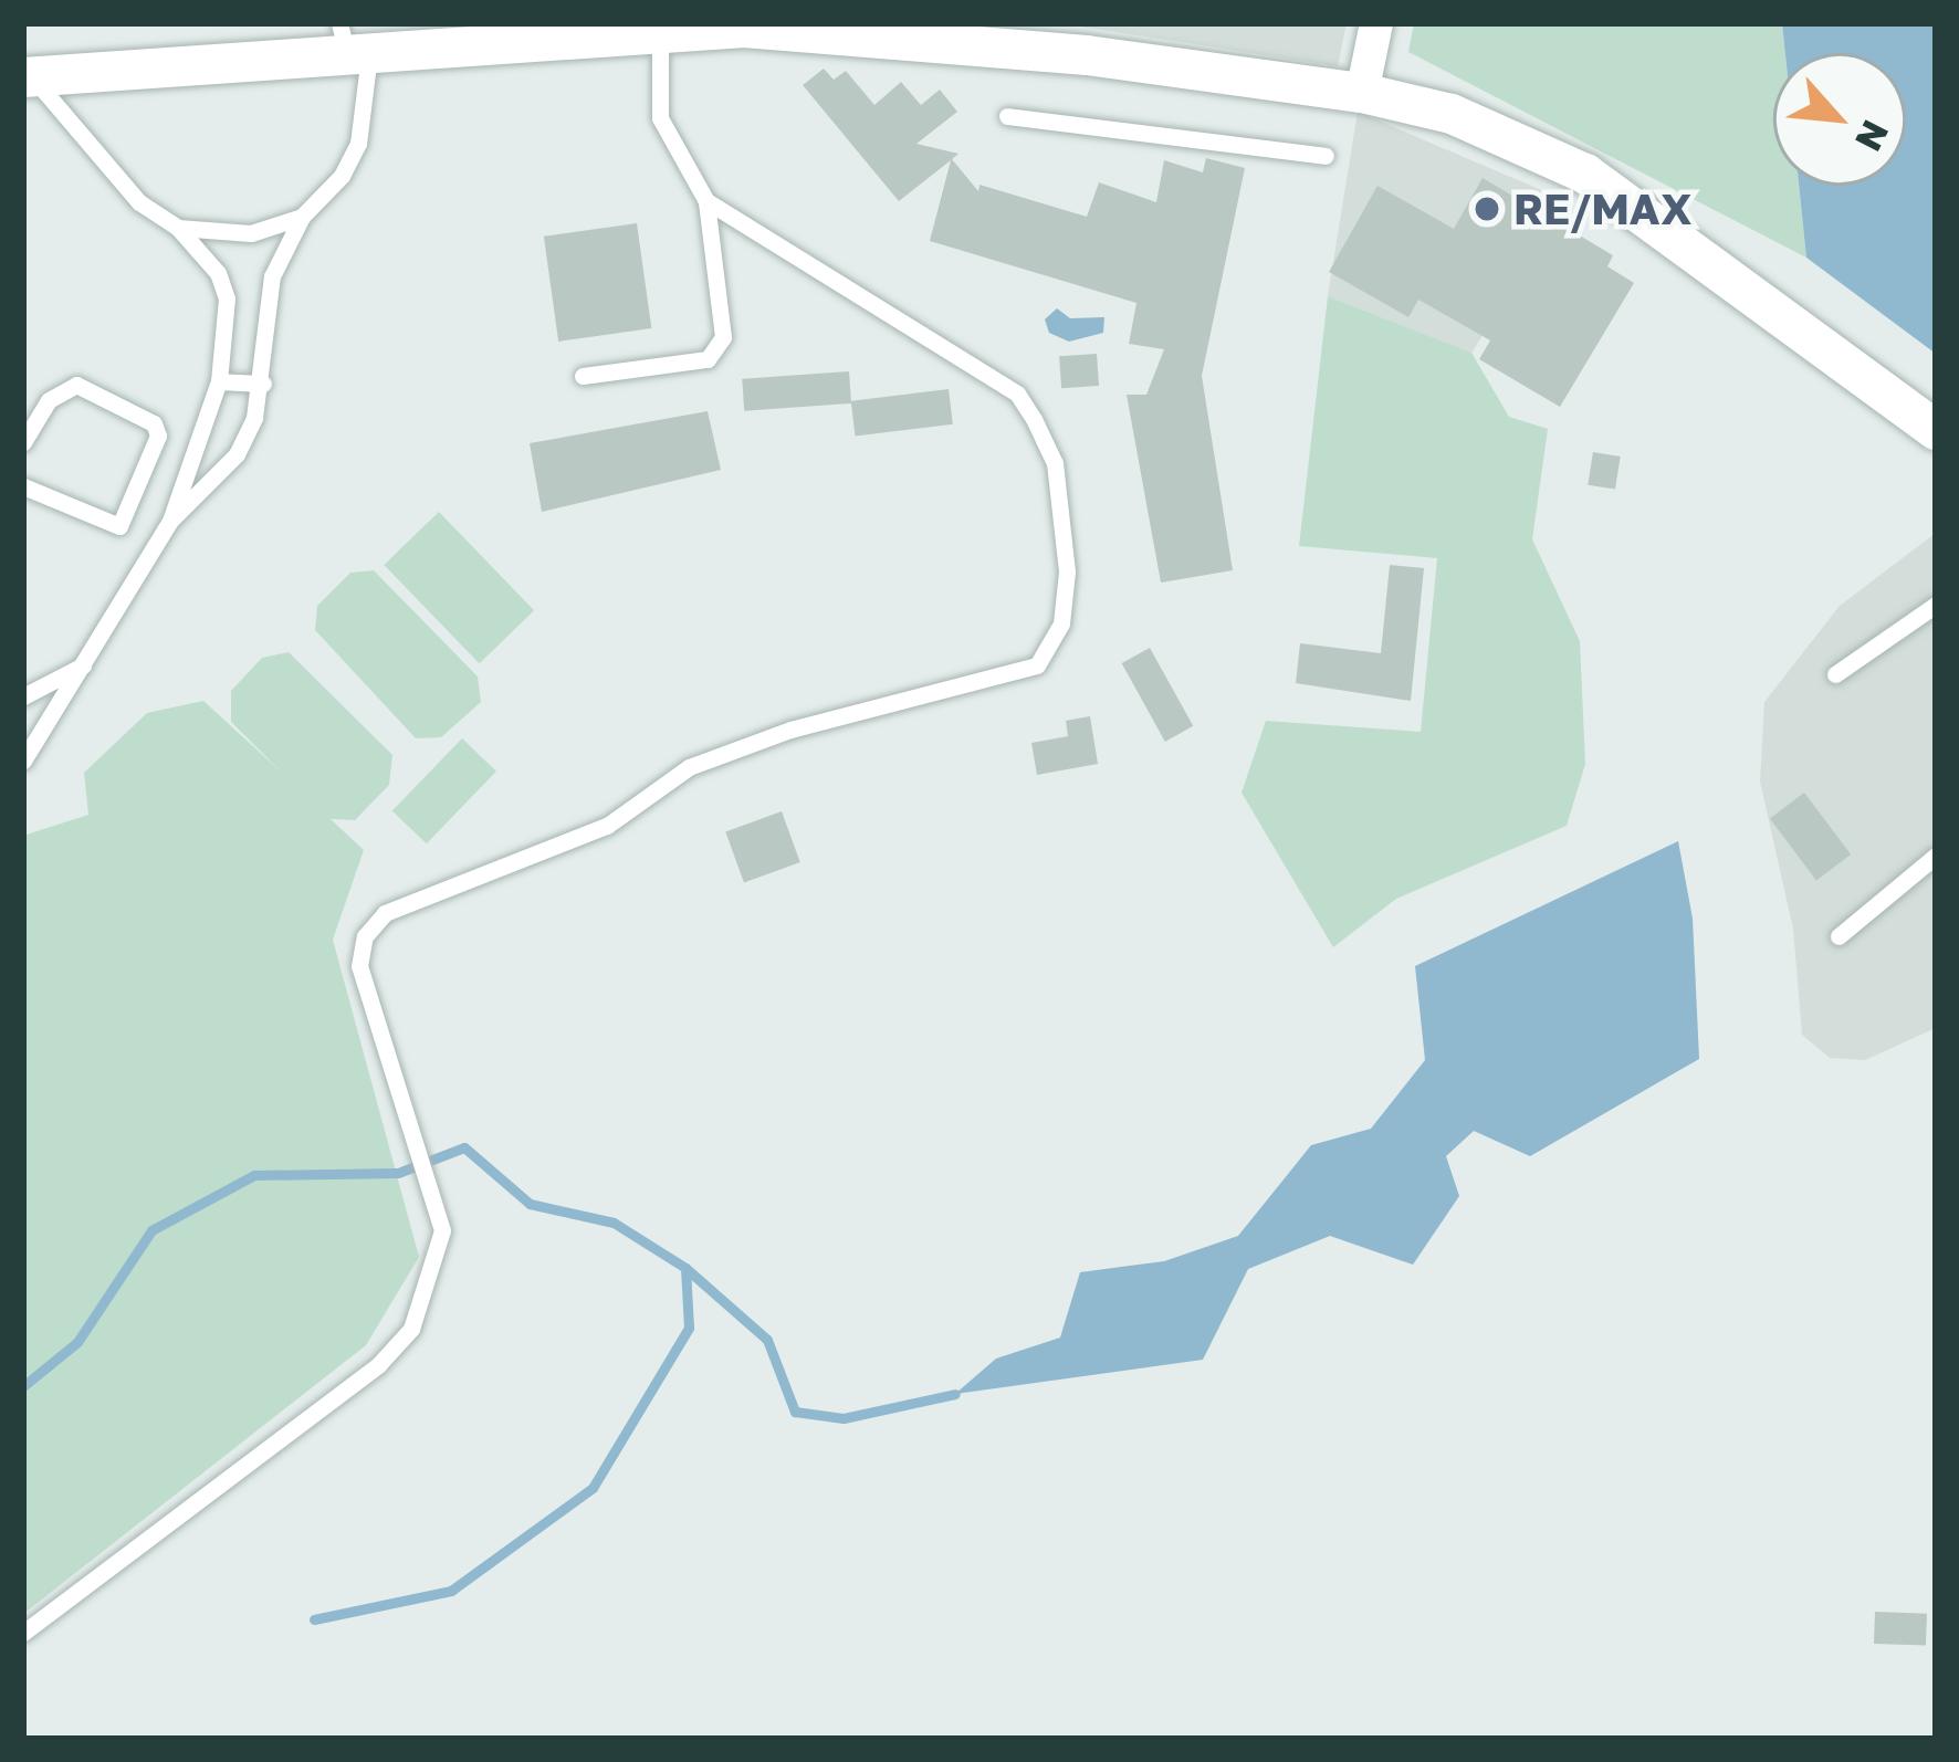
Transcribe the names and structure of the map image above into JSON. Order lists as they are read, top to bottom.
{
  "places": ["RE/MAX"],
  "north": "bottom right"
}
